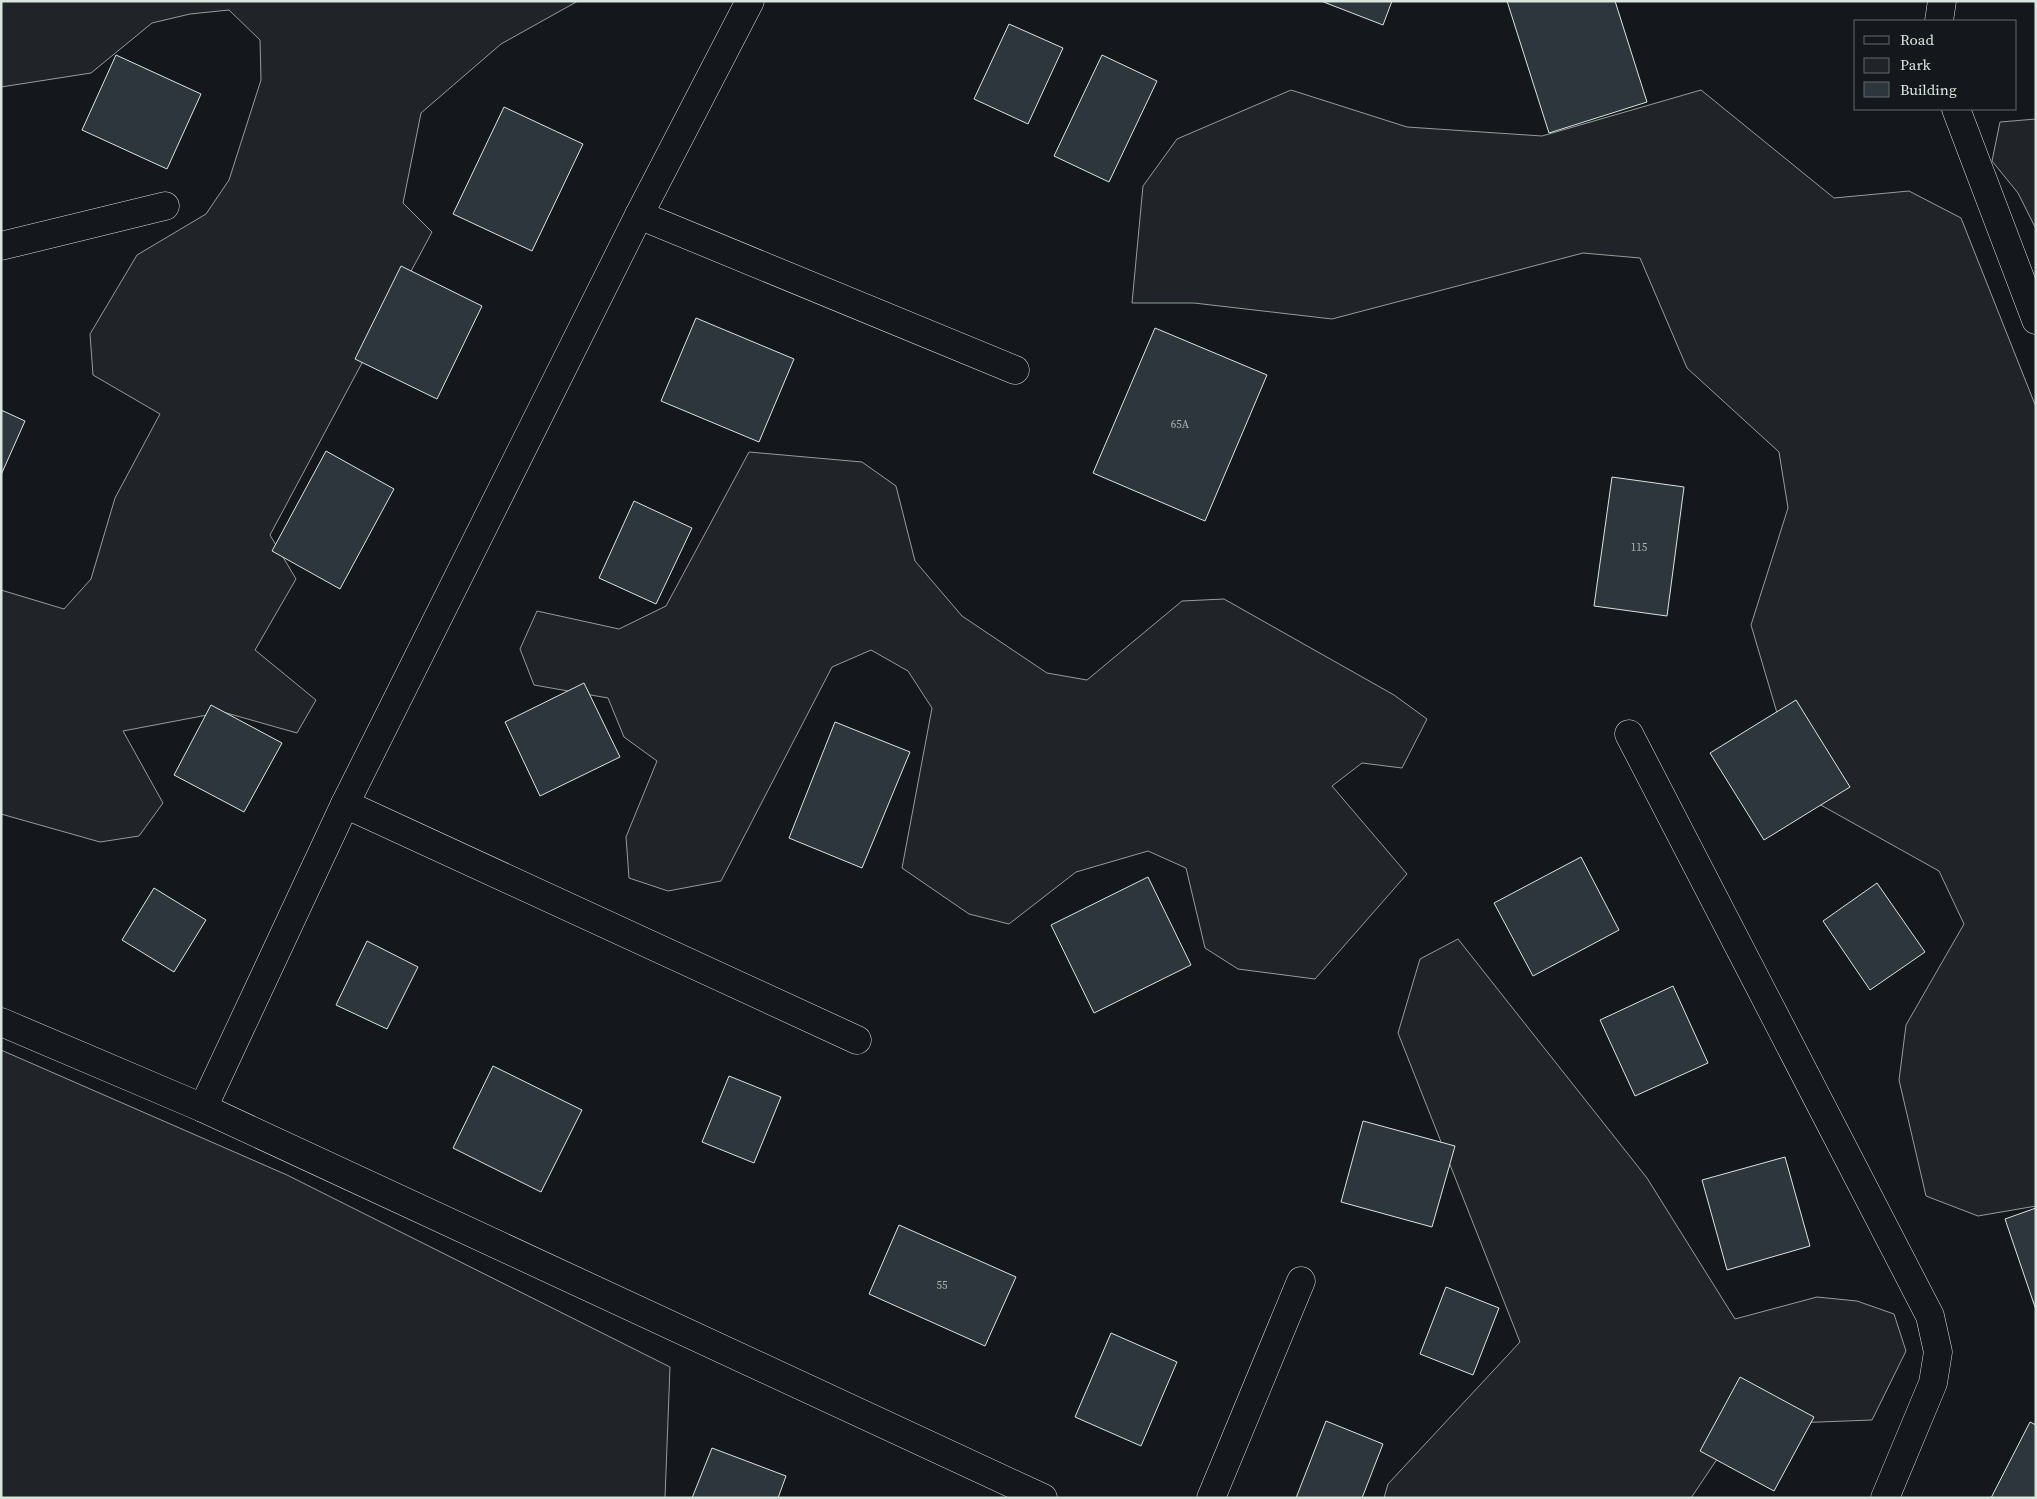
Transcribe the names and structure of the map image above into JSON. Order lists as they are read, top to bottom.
{
  "house_numbers": ["65А", "115", "55"],
  "legend": ["Road", "Park", "Building"]
}
